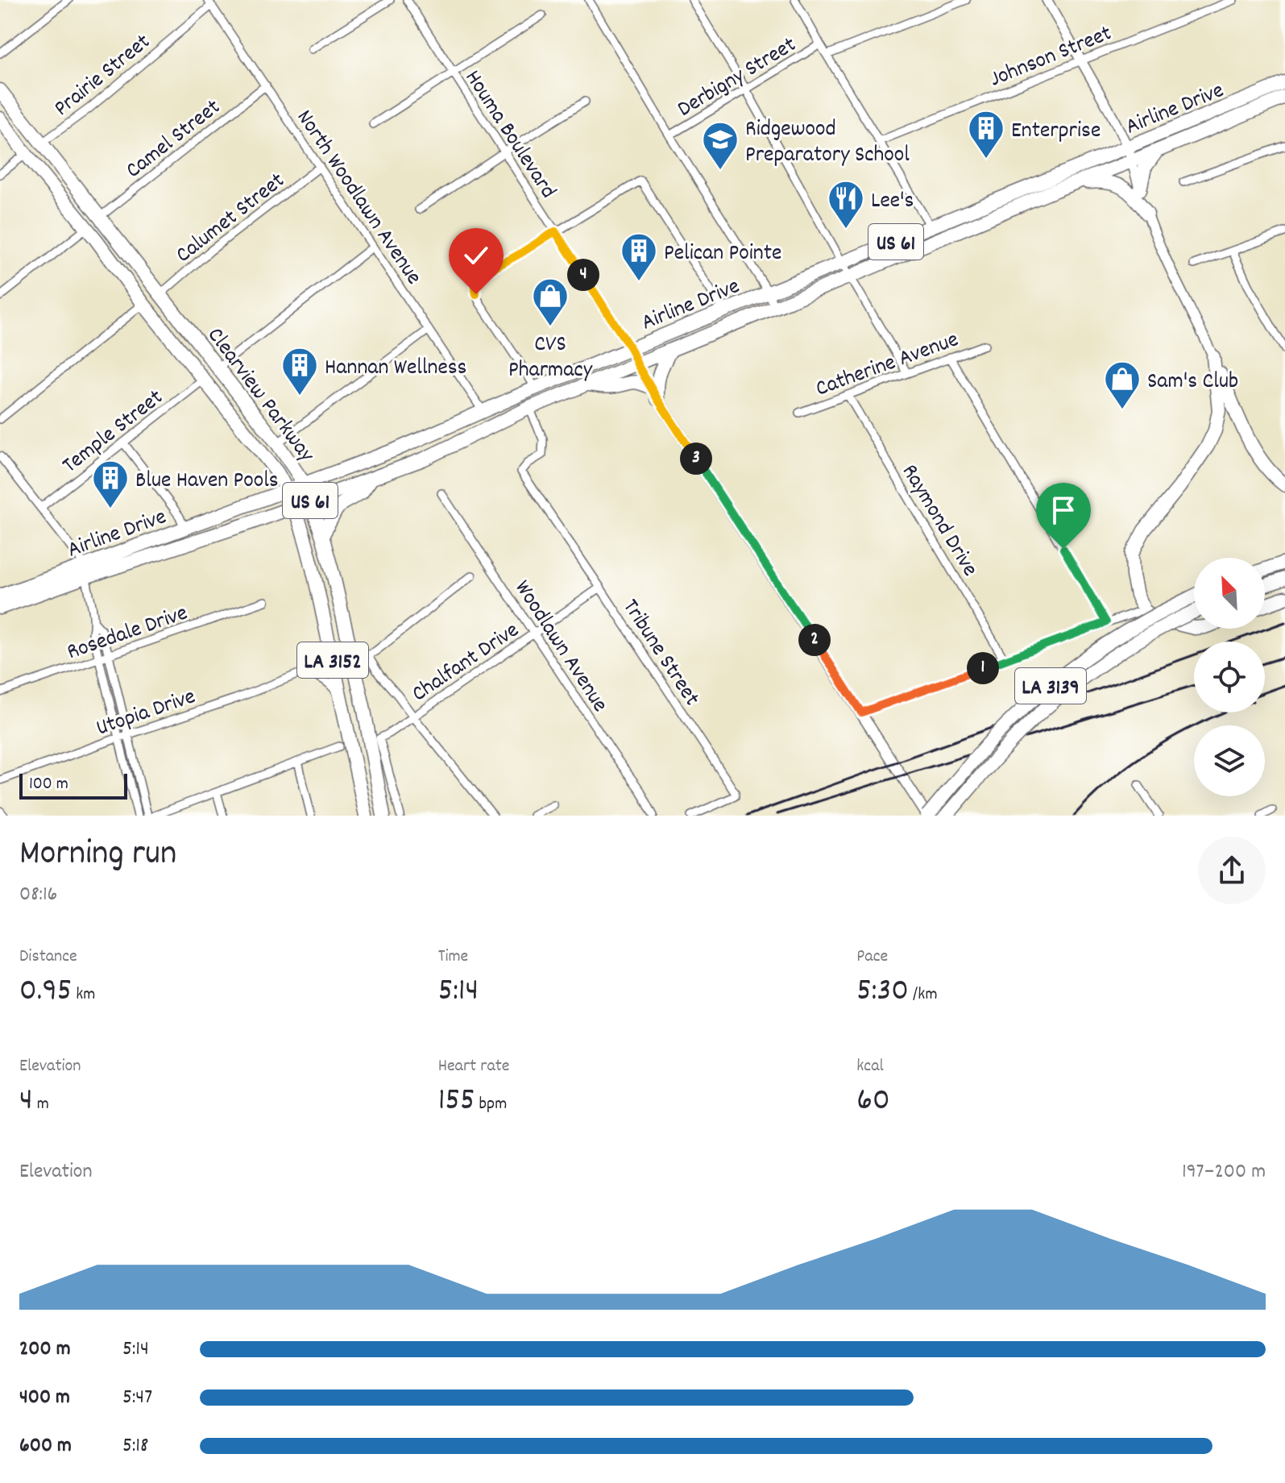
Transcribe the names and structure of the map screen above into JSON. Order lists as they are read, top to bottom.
{
  "streets": {
    "highway": [
      "Airline Drive",
      "US 61",
      "Clearview Parkway",
      "LA 3152",
      "LA 3139"
    ],
    "street": [
      "Johnson Street",
      "Prairie Street",
      "Derbigny Street",
      "Houma Boulevard",
      "Camel Street",
      "North Woodlawn Avenue",
      "Calumet Street",
      "Catherine Avenue",
      "Temple Street",
      "Raymond Drive",
      "Rosedale Drive",
      "Woodlawn Avenue",
      "Tribune Street",
      "Chalfant Drive",
      "Utopia Drive"
    ]
  },
  "crossings": [
    ["Prairie Street", "North Woodlawn Avenue"],
    ["Prairie Street", "Clearview Parkway"],
    ["Airline Drive", "Houma Boulevard"],
    ["Airline Drive", "North Woodlawn Avenue"],
    ["Airline Drive", "Clearview Parkway"],
    ["Airline Drive", "Tribune Street"],
    ["Airline Drive", "LA 3152"],
    ["Camel Street", "North Woodlawn Avenue"],
    ["Camel Street", "Clearview Parkway"],
    ["North Woodlawn Avenue", "Calumet Street"],
    ["Calumet Street", "Clearview Parkway"],
    ["Catherine Avenue", "Raymond Drive"],
    ["Clearview Parkway", "Temple Street"],
    ["Clearview Parkway", "LA 3152"],
    ["Woodlawn Avenue", "Chalfant Drive"],
    ["Tribune Street", "Chalfant Drive"],
    ["LA 3152", "Utopia Drive"]
  ],
  "places": {
    "building": [
      "Enterprise",
      "Pelican Pointe",
      "Hannan Wellness",
      "Blue Haven Pools"
    ],
    "school or university": ["Ridgewood Preparatory School"],
    "restaurant": ["Lee's"],
    "shop": ["CVS Pharmacy", "Sam's Club"]
  },
  "scale_bar": "100 m",
  "north": "top left",
  "page": {
    "pins": [
      "4",
      "3",
      "2",
      "1"
    ],
    "scale": "100 m",
    "heading": ["Morning run", "08:16"],
    "stats": [
      ["Distance", "0.95 km"],
      ["Time", "5:14"],
      ["Pace", "5:30 /km"],
      ["Elevation", "4 m"],
      ["Heart rate", "155 bpm"],
      ["kcal", "60"]
    ],
    "chart": ["Elevation", "197–200 m"],
    "list": [
      {
        "name": "200 m",
        "note": "5:14"
      },
      {
        "name": "400 m",
        "note": "5:47"
      },
      {
        "name": "600 m",
        "note": "5:18"
      }
    ]
  }
}
